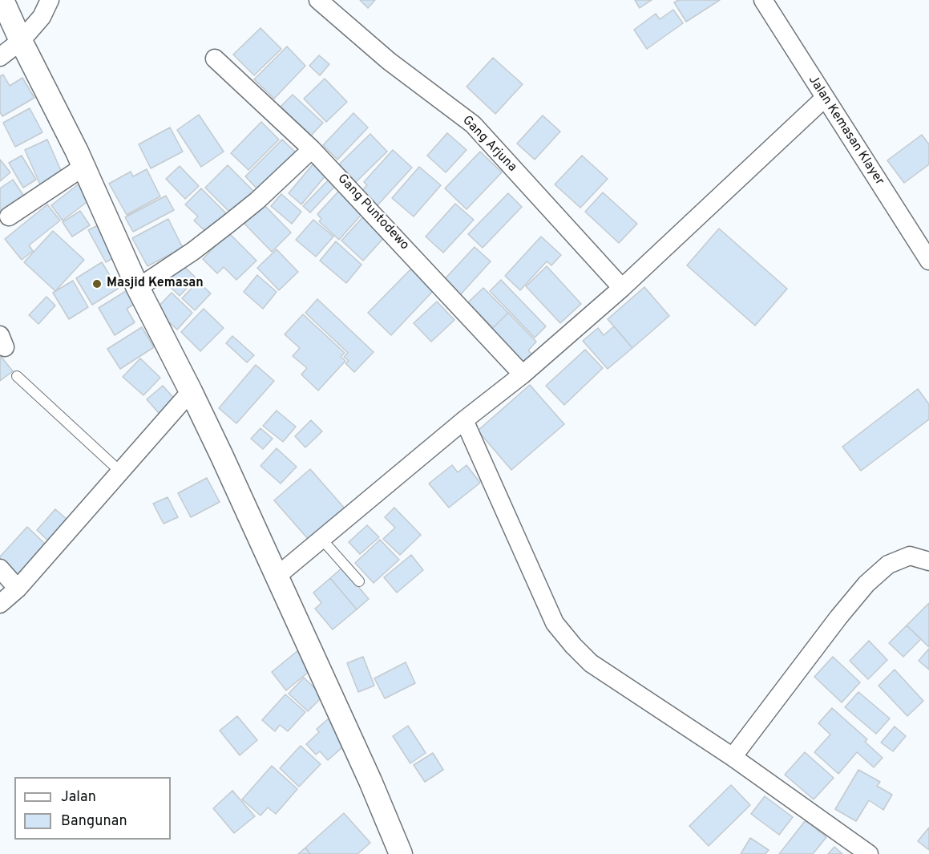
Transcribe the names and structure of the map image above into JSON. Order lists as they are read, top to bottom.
{
  "streets": {
    "street": ["Jalan Kemasan Klayer", "Gang Arjuna", "Gang Puntodewo"]
  },
  "places": ["Masjid Kemasan"],
  "legend": ["Jalan", "Bangunan"]
}
